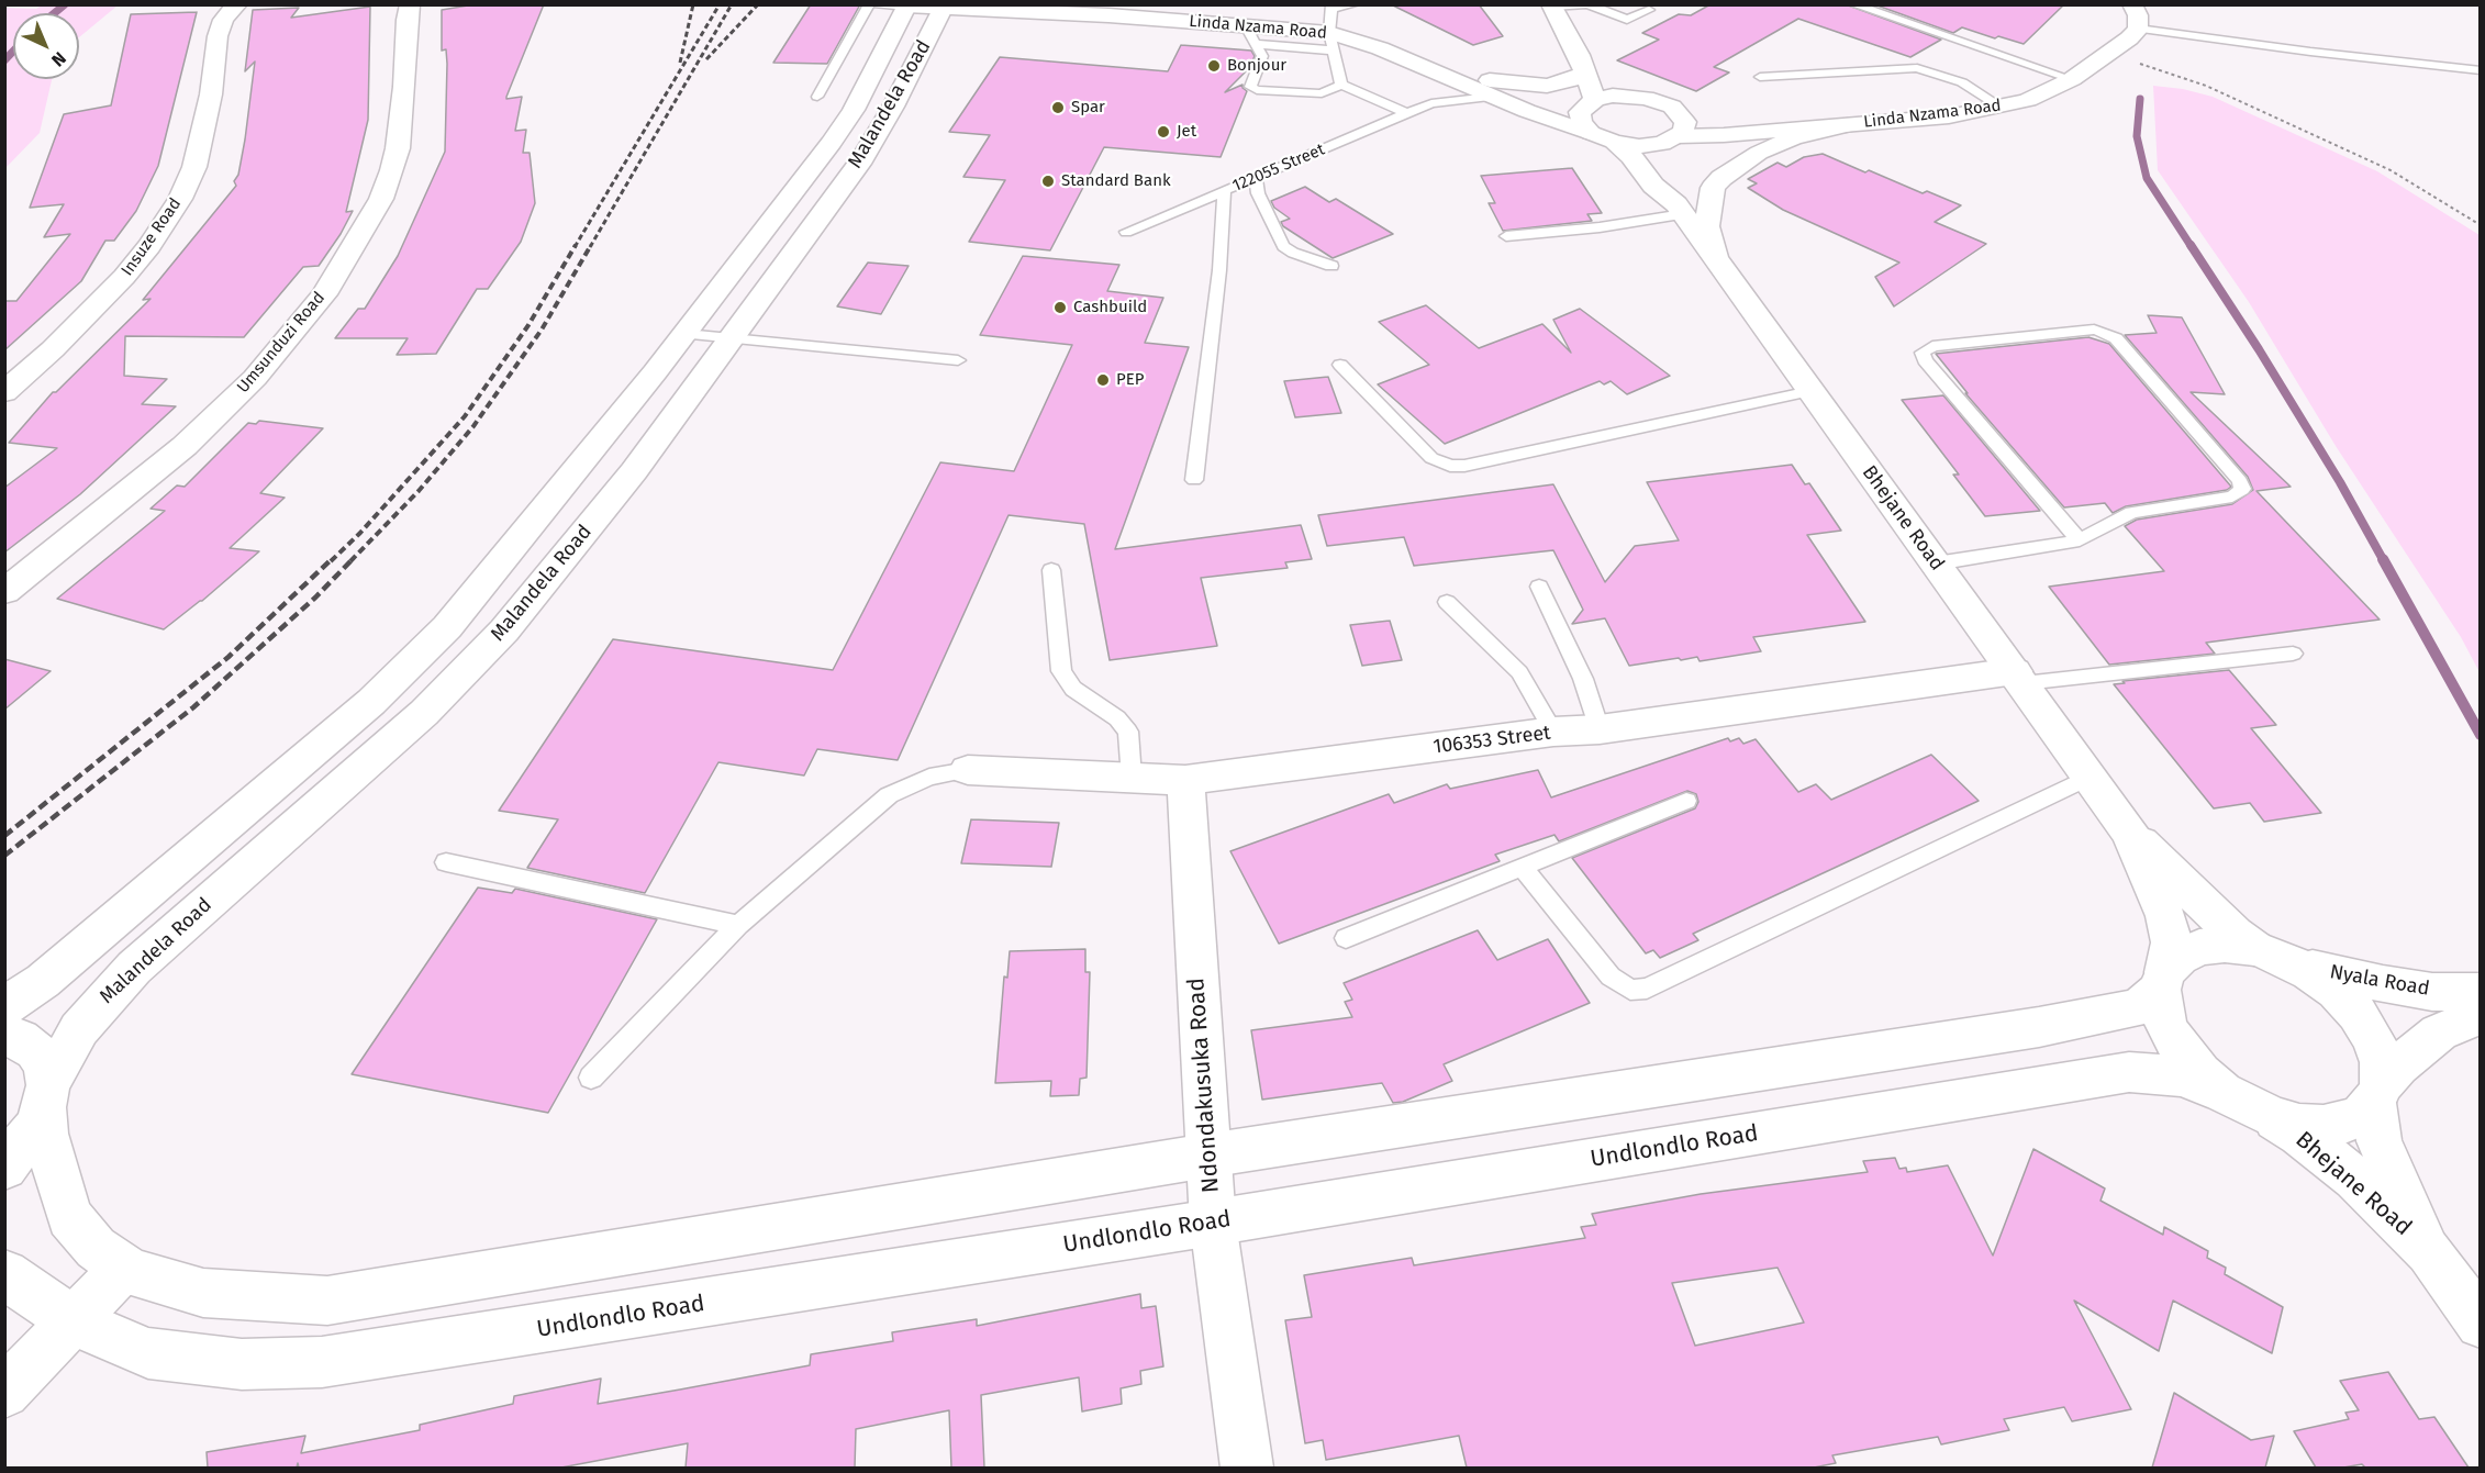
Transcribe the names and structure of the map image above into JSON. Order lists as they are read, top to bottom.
{
  "streets": {
    "street": [
      "Linda Nzama Road",
      "Malandela Road",
      "Insuze Road",
      "Umsunduzi Road",
      "Bhejane Road",
      "106353 Street",
      "Nyala Road",
      "Ndondakusuka Road",
      "Undlondlo Road"
    ],
    "lane": ["122055 Street"]
  },
  "crossings": [
    ["Linda Nzama Road", "Malandela Road"],
    ["Linda Nzama Road", "122055 Street"],
    ["Linda Nzama Road", "Bhejane Road"],
    ["Bhejane Road", "106353 Street"],
    ["Bhejane Road", "Nyala Road"],
    ["Bhejane Road", "Undlondlo Road"],
    ["106353 Street", "Ndondakusuka Road"],
    ["Nyala Road", "Undlondlo Road"],
    ["Ndondakusuka Road", "Undlondlo Road"]
  ],
  "places": [
    "Bonjour",
    "Spar",
    "Jet",
    "Standard Bank",
    "Cashbuild",
    "PEP"
  ],
  "north": "bottom right"
}
